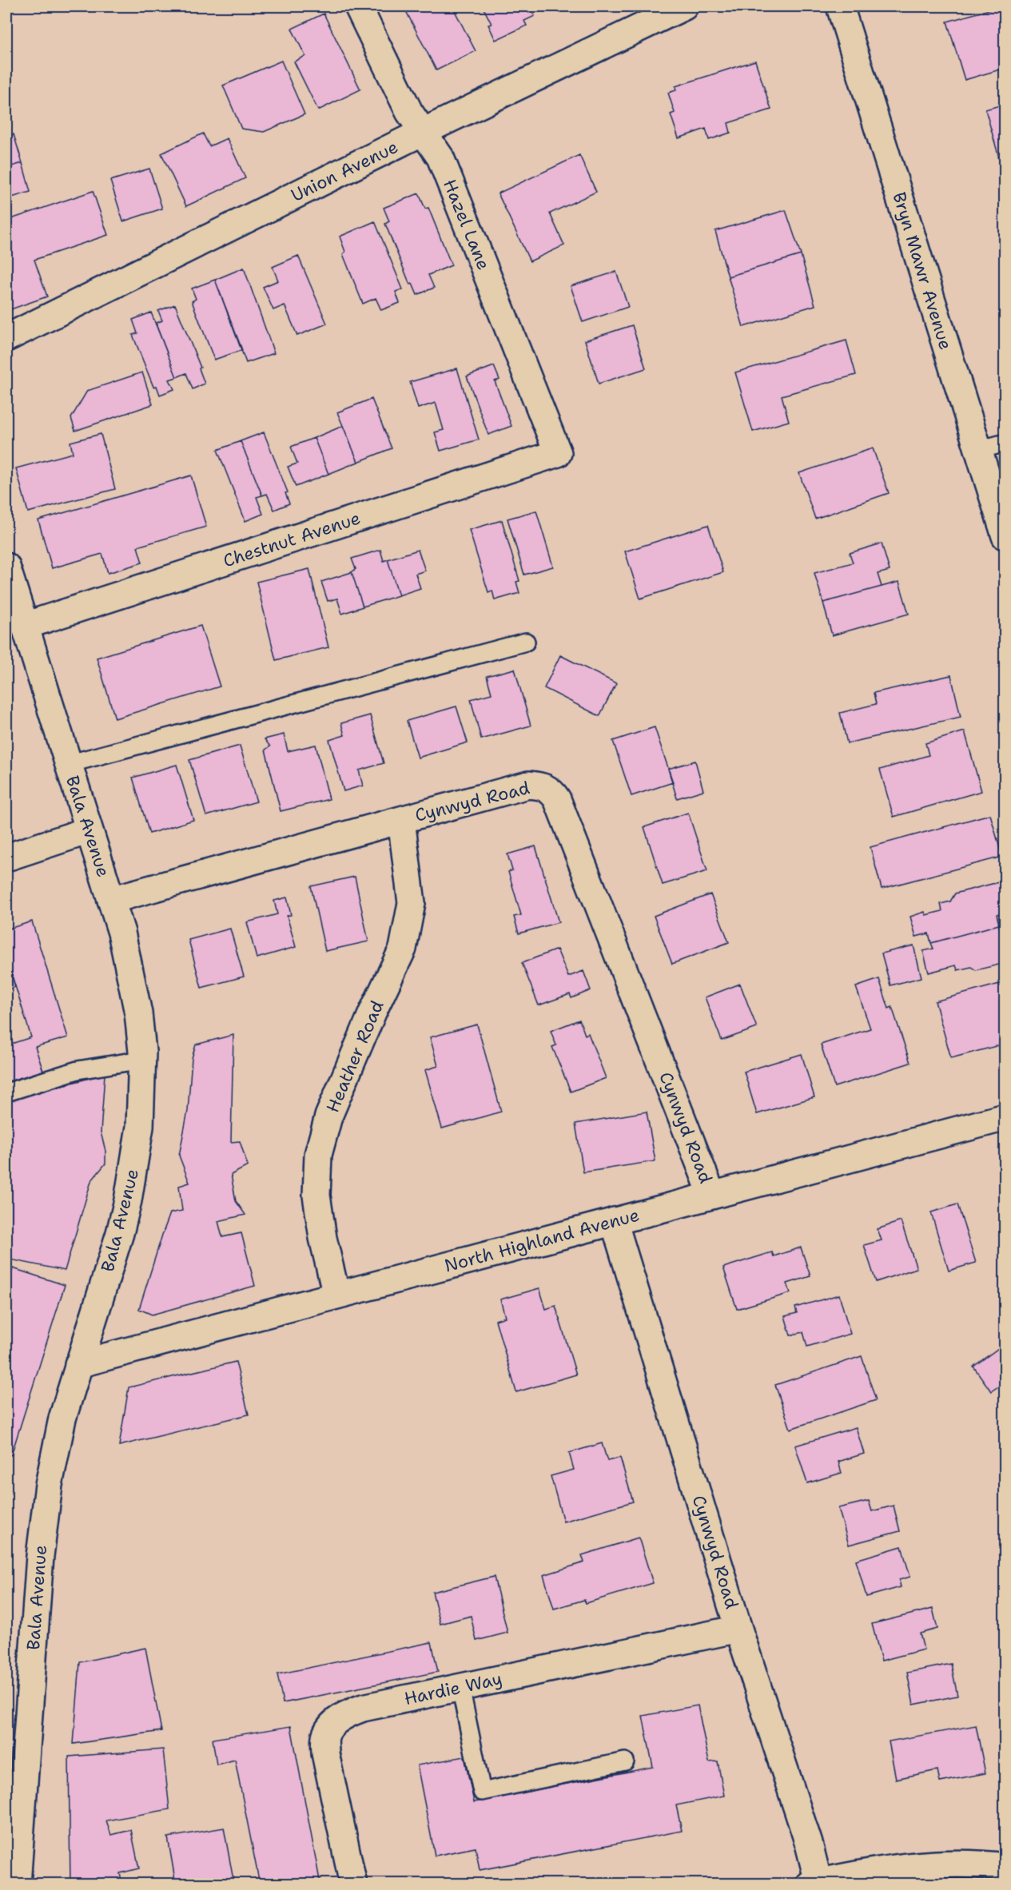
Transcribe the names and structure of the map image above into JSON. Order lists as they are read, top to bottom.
{
  "streets": {
    "street": [
      "Union Avenue",
      "Hazel Lane",
      "Bryn Mawr Avenue",
      "Chestnut Avenue",
      "Cynwyd Road",
      "Bala Avenue",
      "Heather Road",
      "North Highland Avenue",
      "Hardie Way"
    ]
  },
  "crossings": [
    ["Union Avenue", "Hazel Lane"],
    ["Hazel Lane", "Chestnut Avenue"],
    ["Chestnut Avenue", "Bala Avenue"],
    ["Cynwyd Road", "Bala Avenue"],
    ["Cynwyd Road", "Heather Road"],
    ["Cynwyd Road", "North Highland Avenue"],
    ["Cynwyd Road", "Hardie Way"],
    ["Bala Avenue", "North Highland Avenue"],
    ["Heather Road", "North Highland Avenue"]
  ]
}
